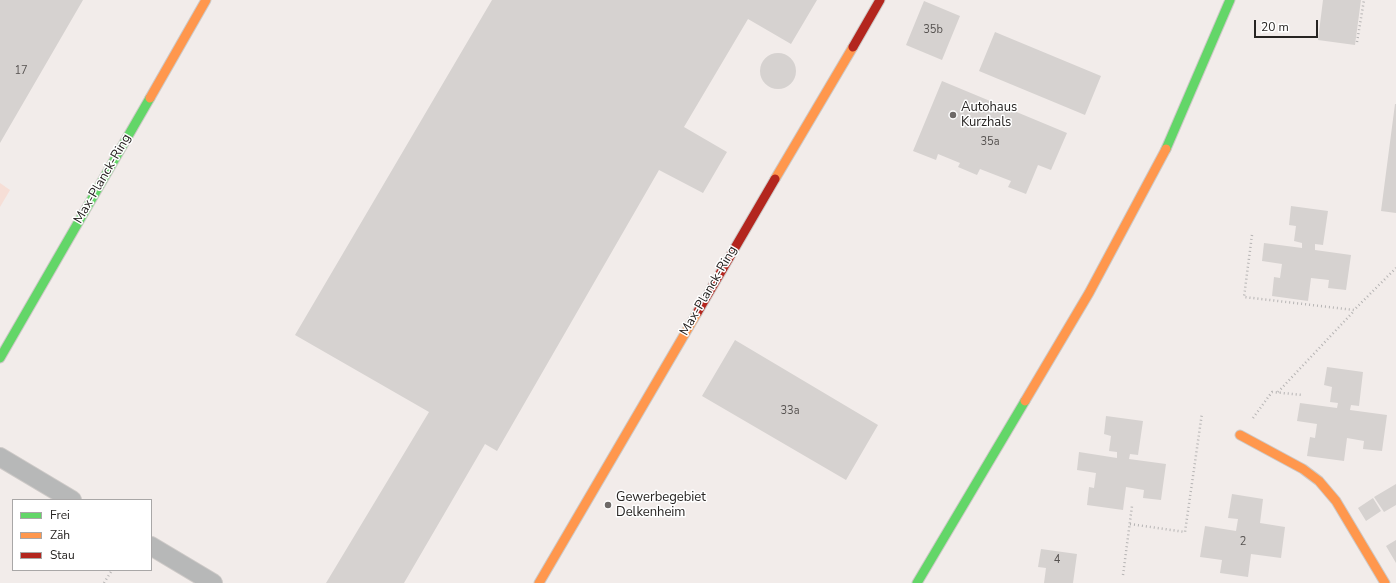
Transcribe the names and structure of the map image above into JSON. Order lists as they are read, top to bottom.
{
  "streets": {
    "street": ["Max-Planck-Ring"]
  },
  "places": ["Autohaus Kurzhals", "Gewerbegebiet Delkenheim"],
  "house_numbers": [
    "35b",
    "17",
    "35a",
    "33a",
    "2",
    "4"
  ],
  "legend": ["Frei", "Zäh", "Stau"],
  "scale_bar": "20 m"
}
